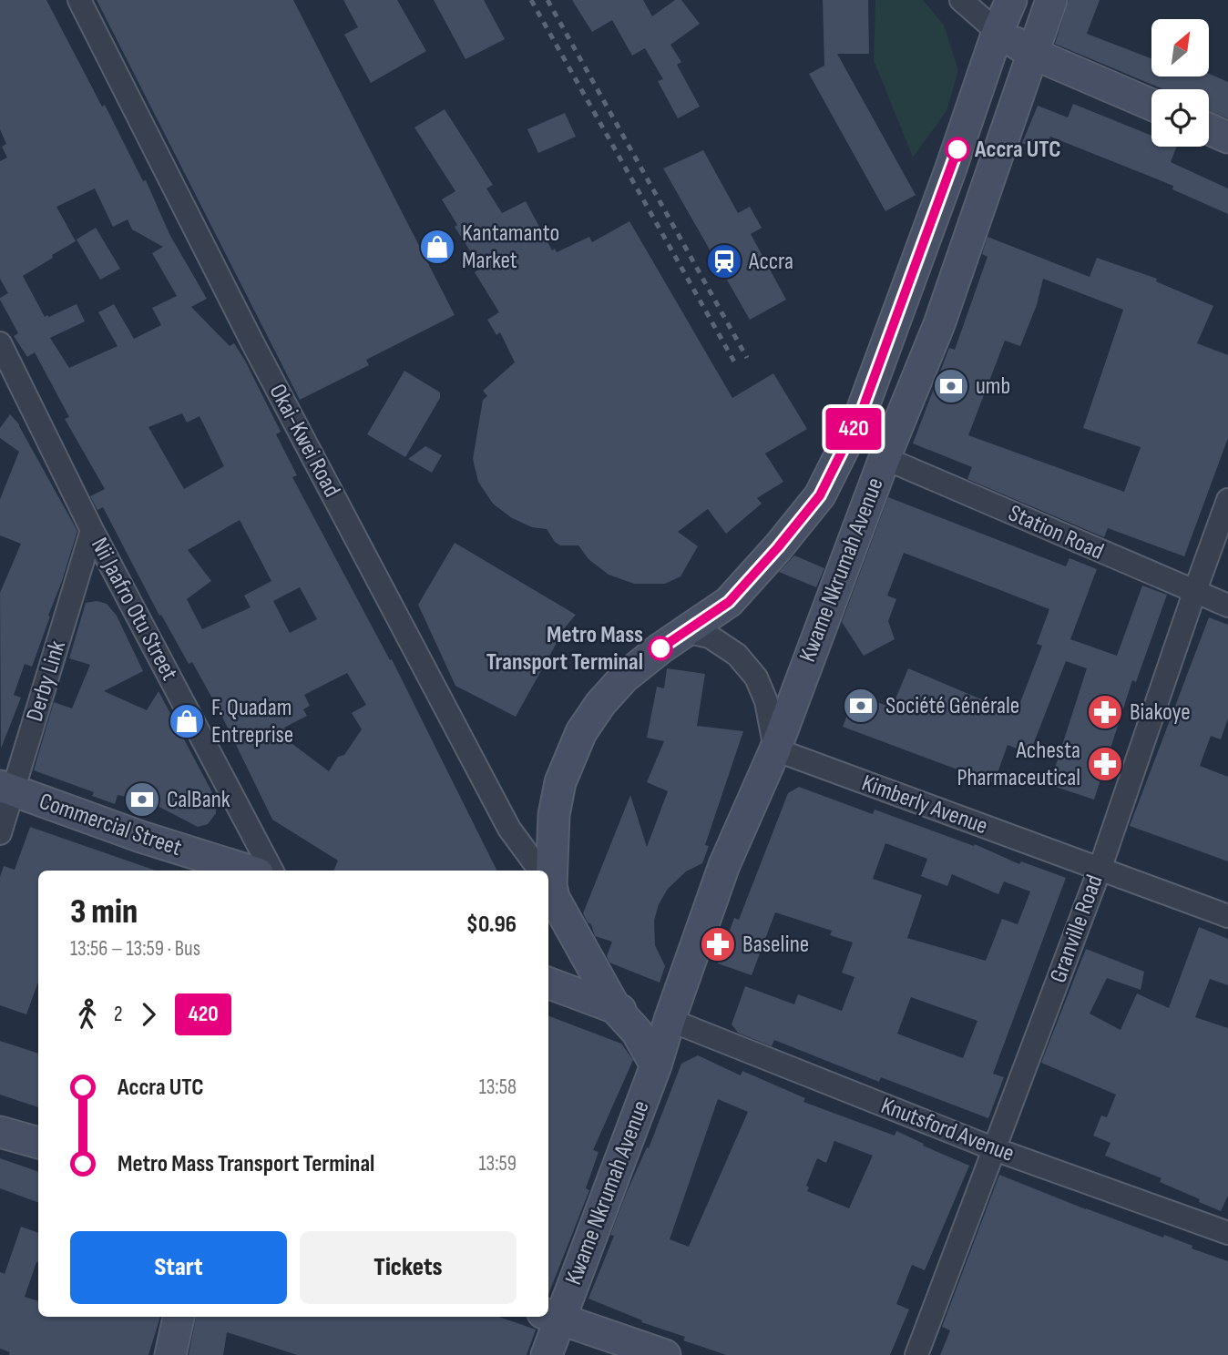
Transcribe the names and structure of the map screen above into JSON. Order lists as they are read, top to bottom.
{
  "streets": {
    "main road": ["Kwame Nkrumah Avenue", "Commercial Street"],
    "street": [
      "Okai-Kwei Road",
      "Station Road",
      "Nii Jaafro Otu Street",
      "Derby Link",
      "Kimberly Avenue",
      "Granville Road",
      "Knutsford Avenue"
    ]
  },
  "crossings": [
    ["Station Road", "Kwame Nkrumah Avenue"],
    ["Station Road", "Granville Road"],
    ["Kwame Nkrumah Avenue", "Kimberly Avenue"],
    ["Kwame Nkrumah Avenue", "Knutsford Avenue"],
    ["Nii Jaafro Otu Street", "Derby Link"],
    ["Derby Link", "Commercial Street"],
    ["Kimberly Avenue", "Granville Road"],
    ["Granville Road", "Knutsford Avenue"]
  ],
  "places": {
    "other": ["Accra UTC", "Metro Mass Transport Terminal"],
    "shop": ["Kantamanto Market", "F. Quadam Entreprise"],
    "station": ["Accra"],
    "bank": ["umb", "Société Générale", "CalBank"],
    "pharmacy": ["Biakoye", "Achesta Pharmaceutical", "Baseline"]
  },
  "lines": ["bus line 420"],
  "north": "top right",
  "page": {
    "on_map": "420",
    "heading": ["3 min", "13:56 – 13:59 · Bus", "$0.96"],
    "legs": ["2", "420"],
    "list": [
      {
        "name": "Accra UTC",
        "value": "13:58"
      },
      {
        "name": "Metro Mass Transport Terminal",
        "value": "13:59"
      }
    ],
    "buttons": ["Start", "Tickets"]
  }
}
